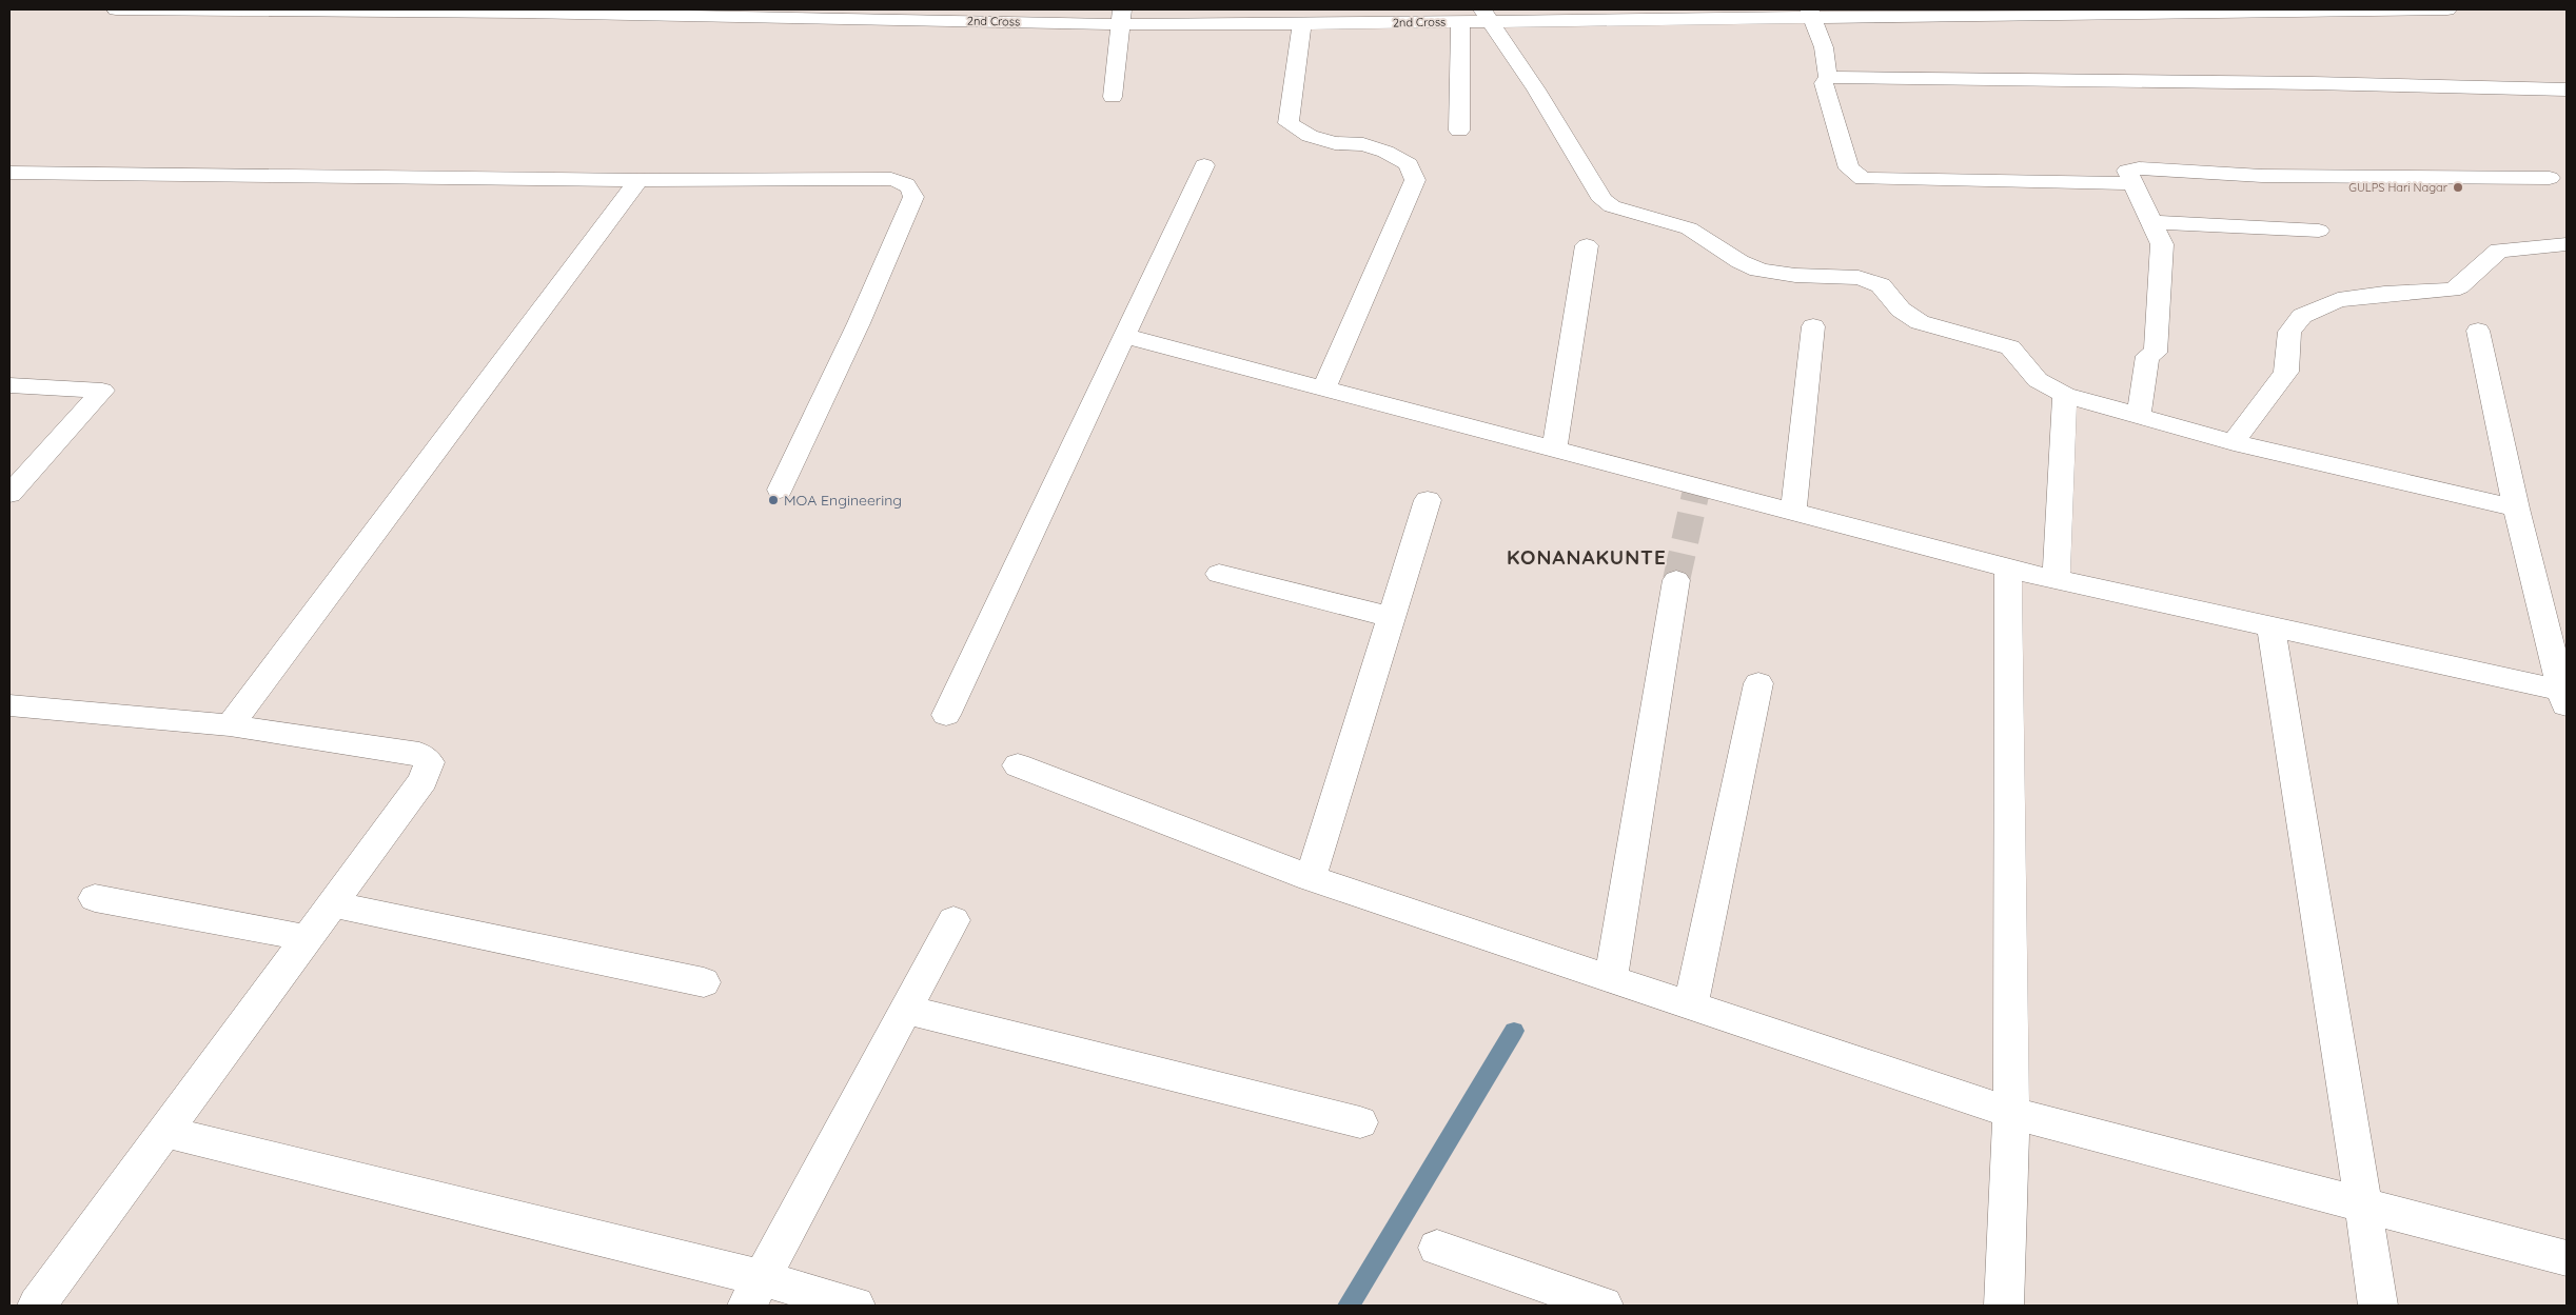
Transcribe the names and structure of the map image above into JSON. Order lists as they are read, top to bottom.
{
  "streets": {
    "street": ["2nd Cross"]
  },
  "districts": ["KONANAKUNTE"],
  "places": ["GULPS Hari Nagar", "MOA Engineering"]
}
